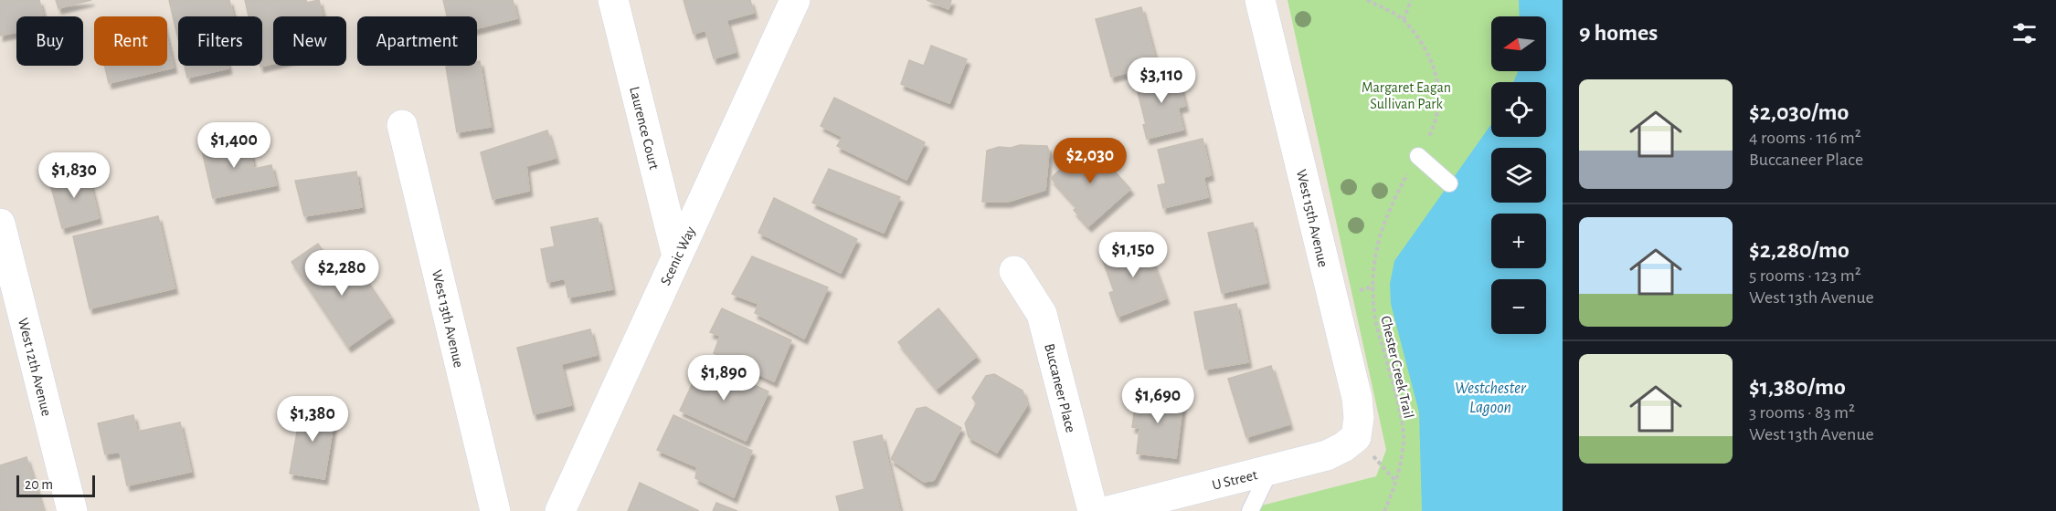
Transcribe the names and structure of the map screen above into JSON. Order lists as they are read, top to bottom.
{
  "streets": {
    "street": [
      "Laurence Court",
      "West 15th Avenue",
      "Scenic Way",
      "West 13th Avenue",
      "West 12th Avenue",
      "Buccaneer Place",
      "U Street"
    ],
    "path": ["Chester Creek Trail"]
  },
  "crossings": [
    ["Laurence Court", "Scenic Way"],
    ["West 15th Avenue", "U Street"]
  ],
  "water": ["Westchester Lagoon"],
  "parks": ["Margaret Eagan Sullivan Park"],
  "scale_bar": "20 m",
  "north": "left",
  "page": {
    "heading": "9 homes",
    "map_buttons": ["+", "−"],
    "chip": [
      "Buy",
      "Rent",
      "Filters",
      "New",
      "Apartment"
    ],
    "price": [
      "$3,110",
      "$1,400",
      "$2,030",
      "$1,830",
      "$1,150",
      "$2,280",
      "$1,890",
      "$1,690",
      "$1,380"
    ],
    "list": [
      {
        "name": "$2,030/mo",
        "note": "4 rooms · 116 m² · Buccaneer Place"
      },
      {
        "name": "$2,280/mo",
        "note": "5 rooms · 123 m² · West 13th Avenue"
      },
      {
        "name": "$1,380/mo",
        "note": "3 rooms · 83 m² · West 13th Avenue"
      }
    ],
    "scale": "20 m"
  }
}
